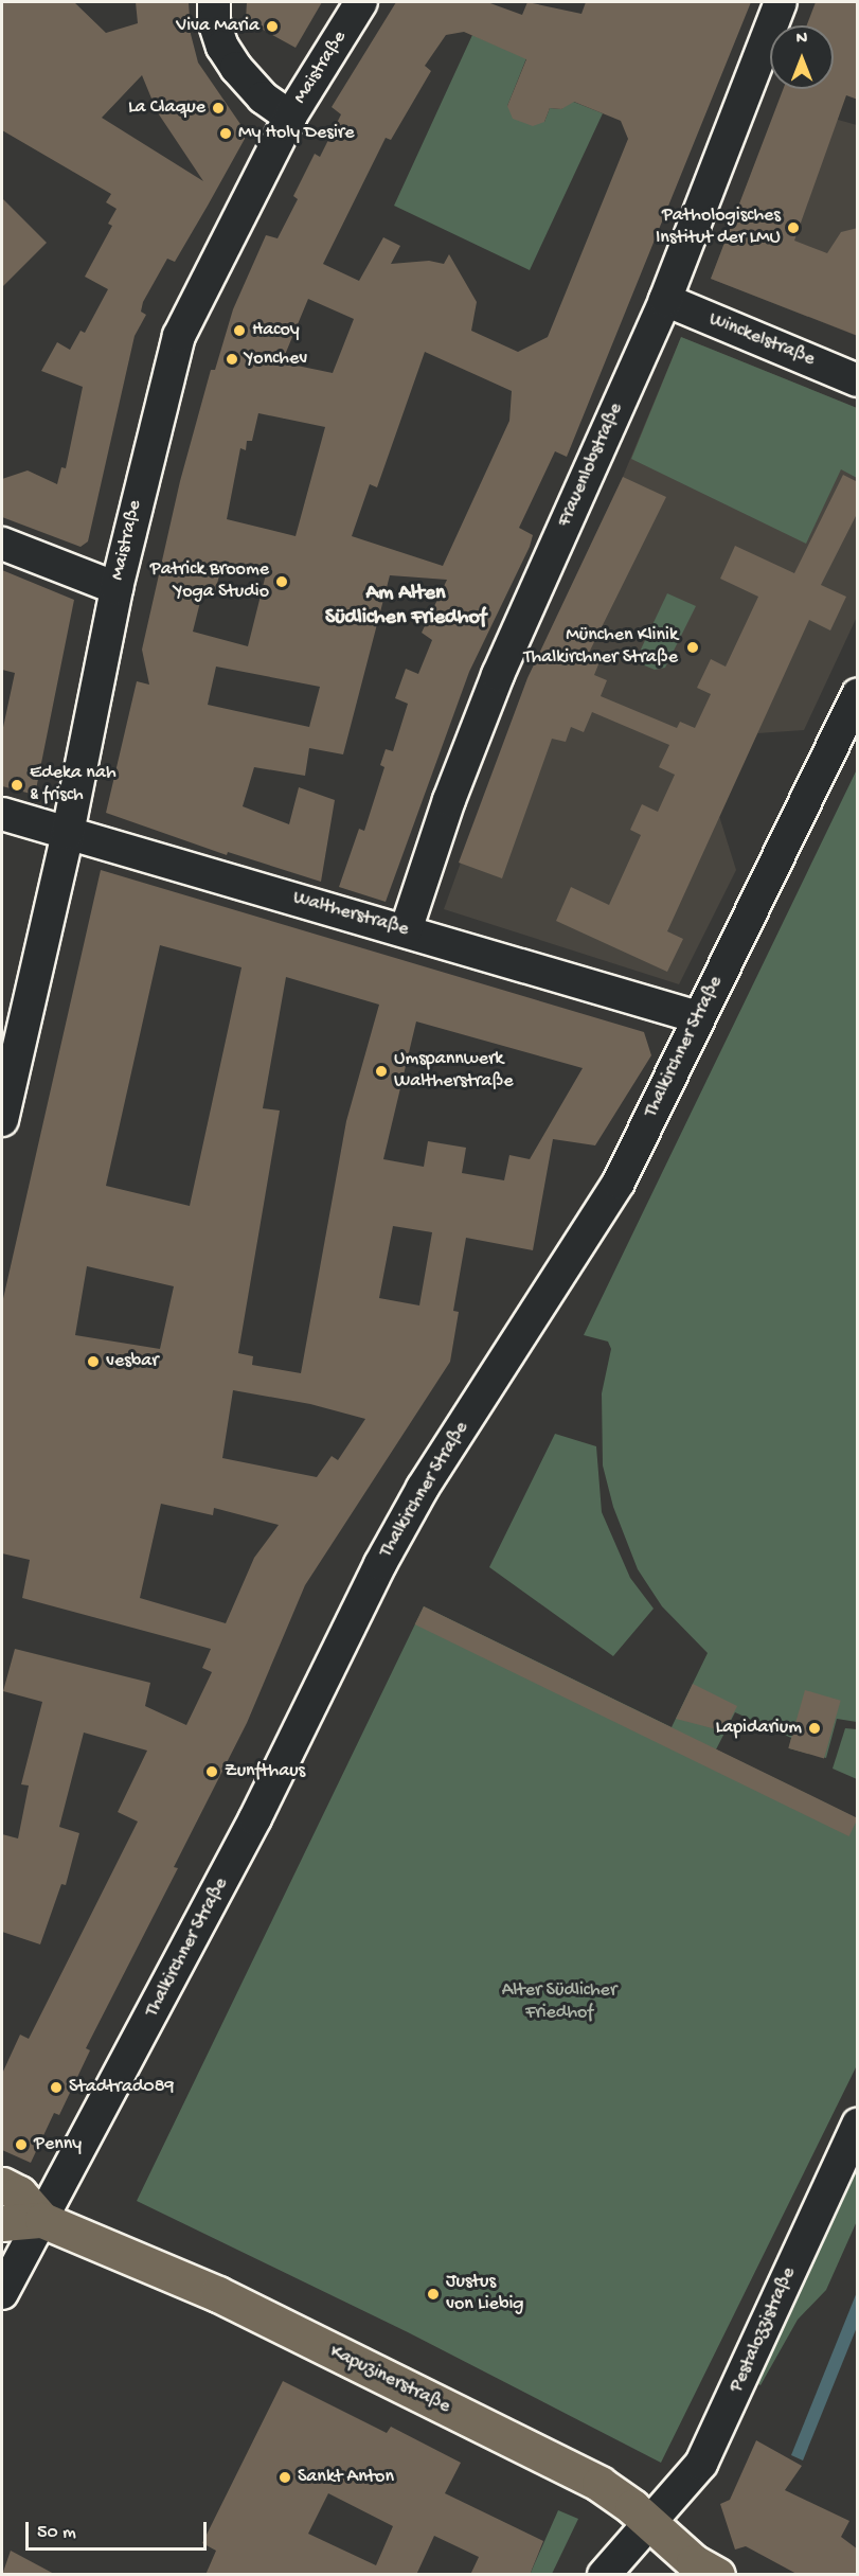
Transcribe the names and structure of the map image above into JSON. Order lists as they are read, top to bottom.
{
  "streets": {
    "main road": ["Kapuzinerstraße"],
    "street": [
      "Maistraße",
      "Winckelstraße",
      "Frauenlobstraße",
      "Waltherstraße",
      "Thalkirchner Straße",
      "Pestalozzistraße"
    ]
  },
  "crossings": [
    ["Maistraße", "Waltherstraße"],
    ["Winckelstraße", "Frauenlobstraße"],
    ["Frauenlobstraße", "Waltherstraße"],
    ["Waltherstraße", "Thalkirchner Straße"],
    ["Thalkirchner Straße", "Kapuzinerstraße"],
    ["Pestalozzistraße", "Kapuzinerstraße"]
  ],
  "districts": ["Am Alten Südlichen Friedhof"],
  "parks": ["Alter Südlicher Friedhof"],
  "places": [
    "Viva Maria",
    "La Claque",
    "My Holy Desire",
    "Pathologisches Institut der LMU",
    "Hacoy",
    "Yonchev",
    "Patrick Broome Yoga Studio",
    "München Klinik Thalkirchner Straße",
    "Edeka nah & frisch",
    "Umspannwerk Waltherstraße",
    "vesbar",
    "Lapidarium",
    "Zunfthaus",
    "Stadtrad089",
    "Penny",
    "Justus von Liebig",
    "Sankt Anton"
  ],
  "scale_bar": "50 m",
  "north": "top"
}
